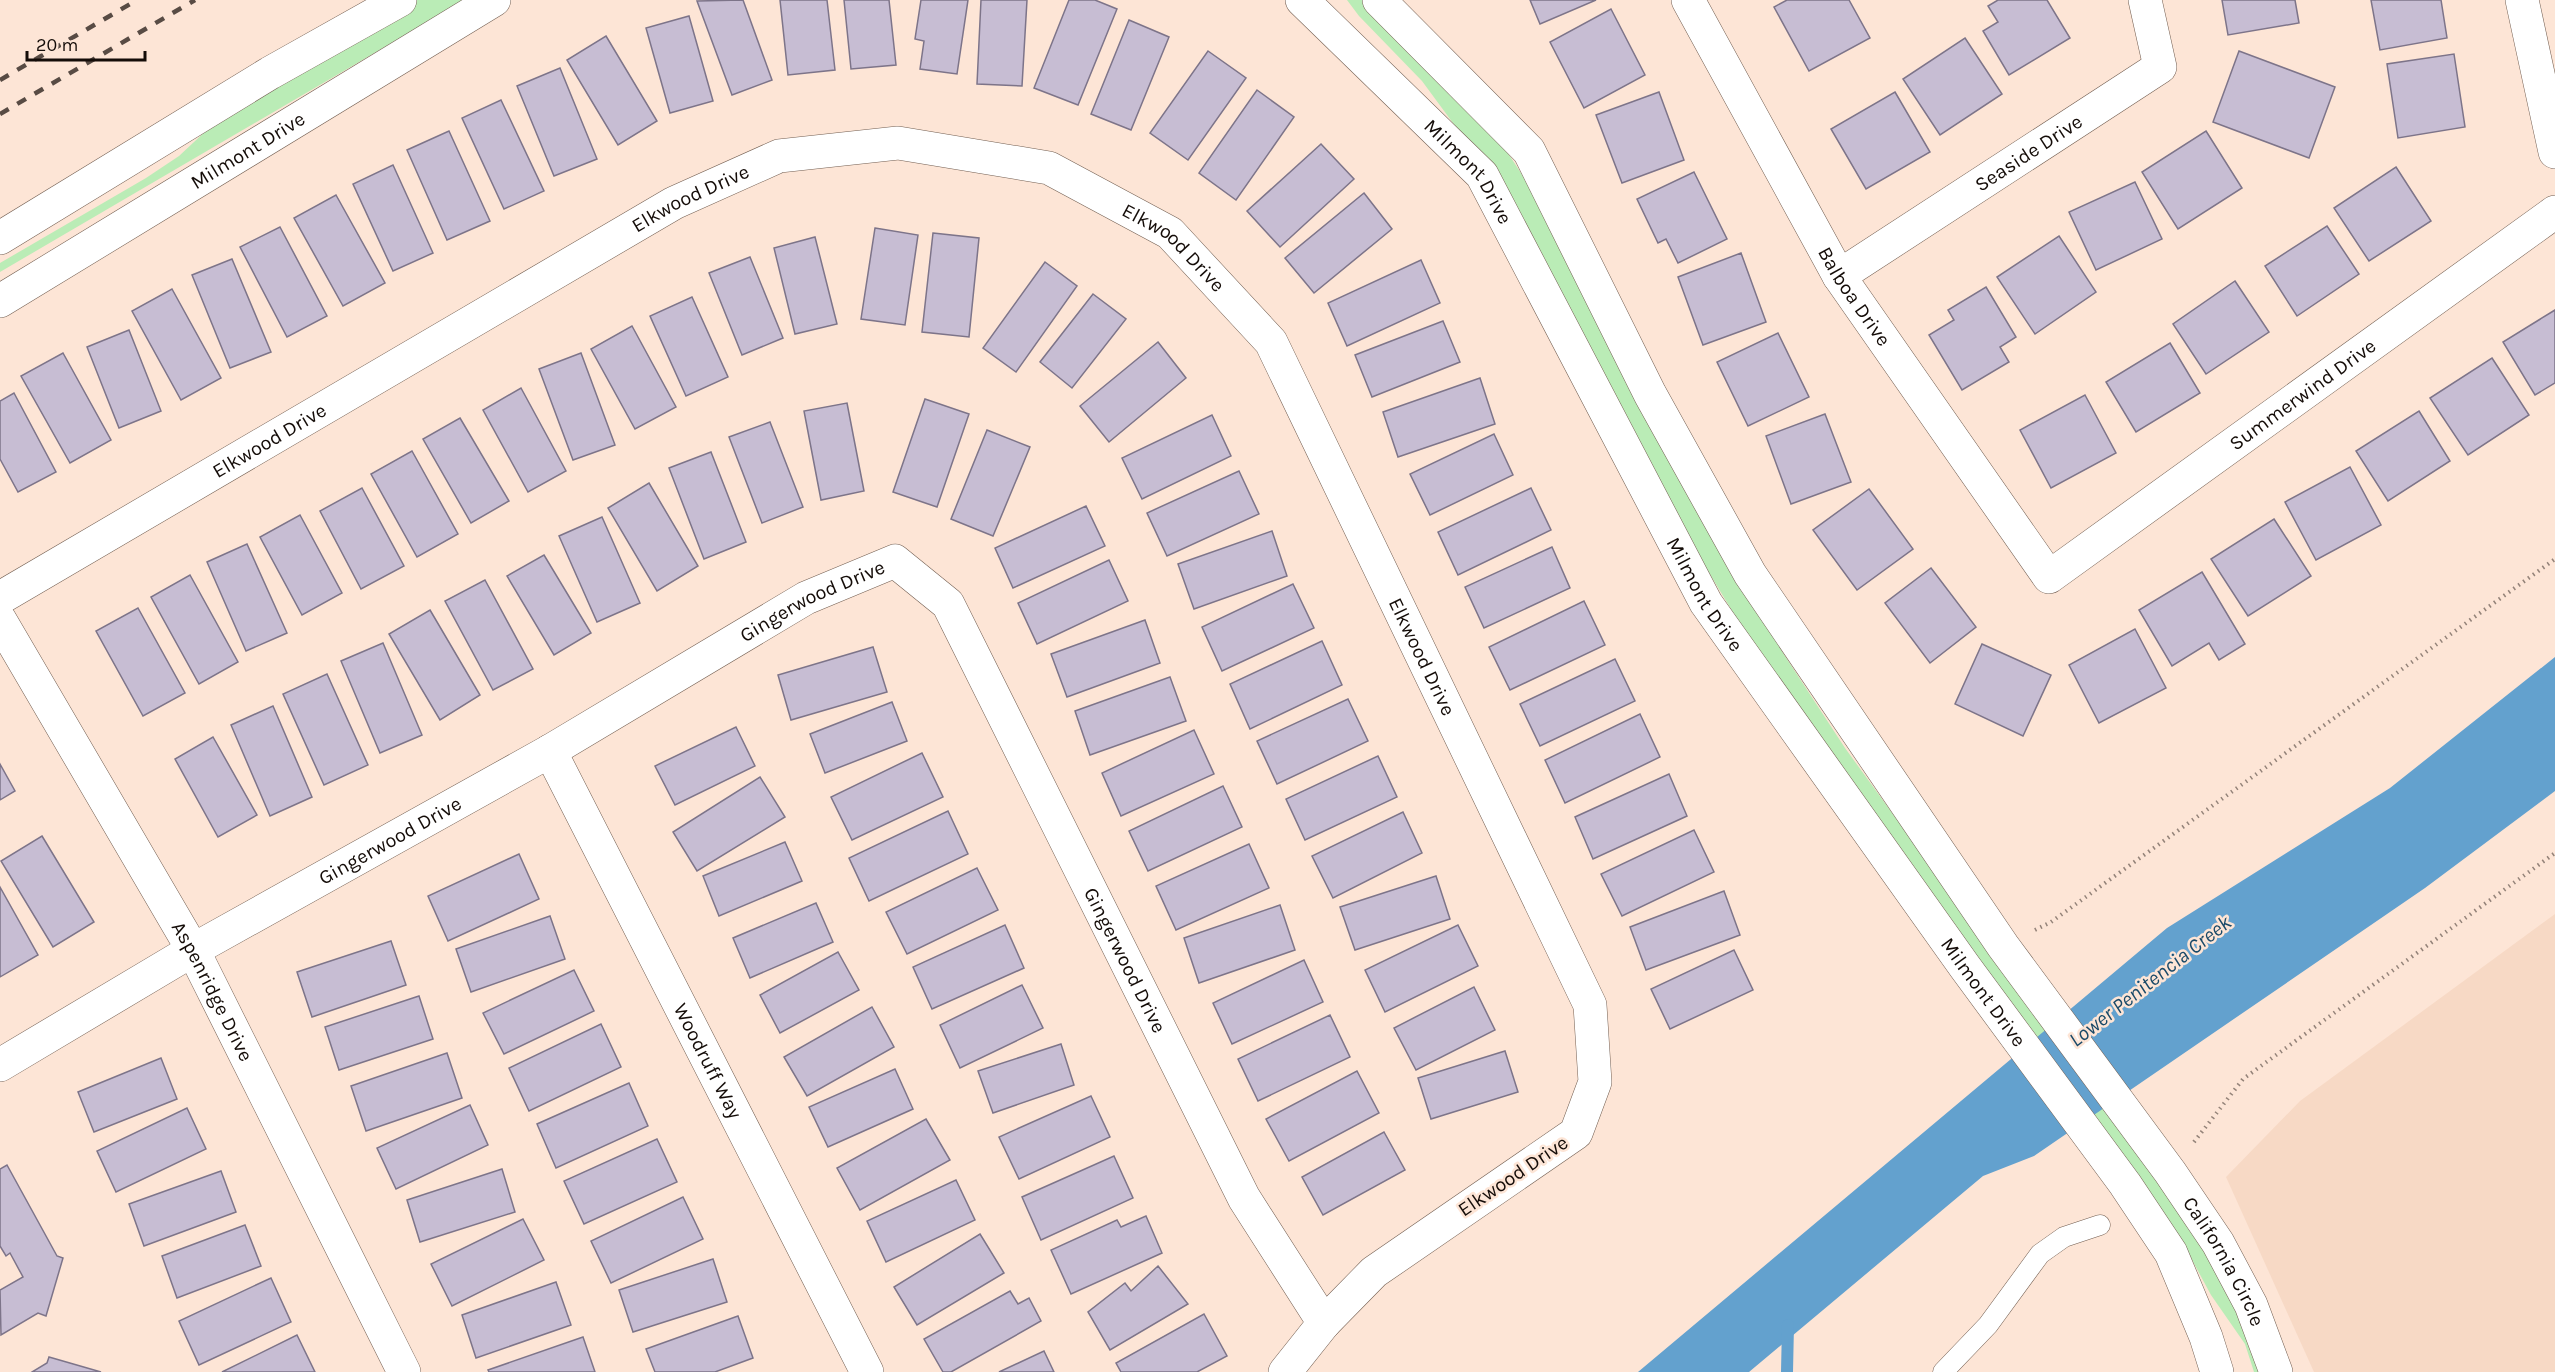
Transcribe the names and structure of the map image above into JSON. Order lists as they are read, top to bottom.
{
  "streets": {
    "street": [
      "Milmont Drive",
      "Seaside Drive",
      "Elkwood Drive",
      "Balboa Drive",
      "Summerwind Drive",
      "Gingerwood Drive",
      "Aspenridge Drive",
      "Woodruff Way",
      "California Circle"
    ]
  },
  "crossings": [
    ["Milmont Drive", "California Circle"],
    ["Seaside Drive", "Balboa Drive"],
    ["Elkwood Drive", "Gingerwood Drive"],
    ["Balboa Drive", "Summerwind Drive"],
    ["Gingerwood Drive", "Aspenridge Drive"],
    ["Gingerwood Drive", "Woodruff Way"]
  ],
  "water": ["Lower Penitencia Creek"],
  "scale_bar": "20 m"
}
